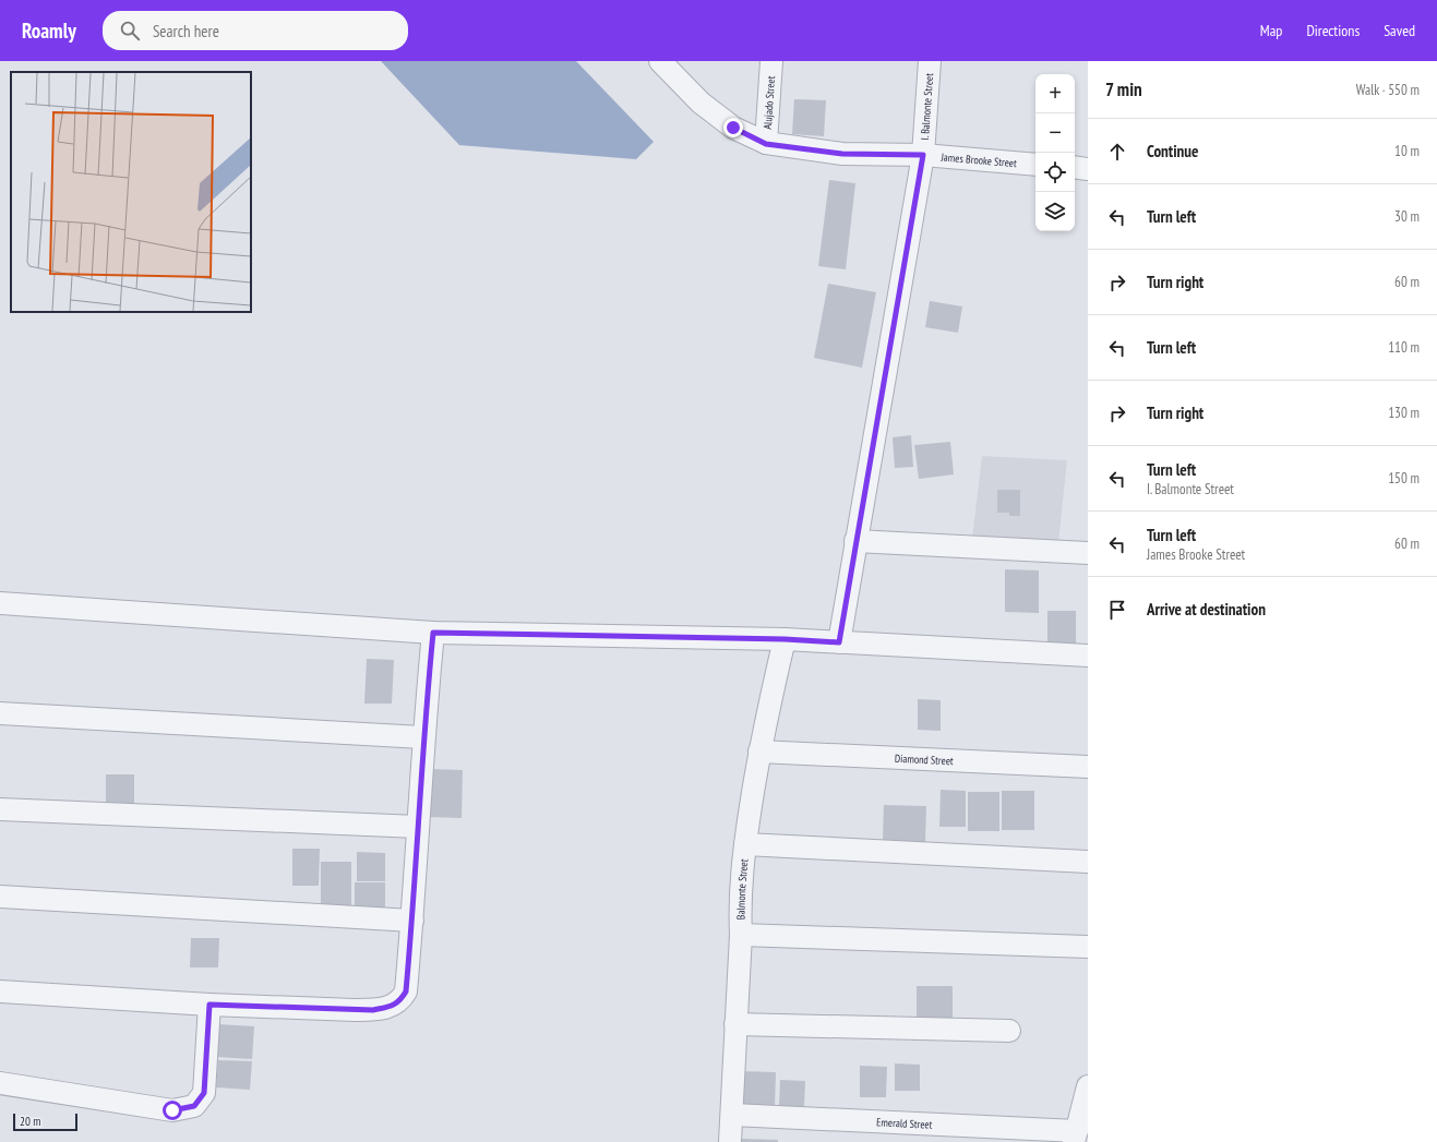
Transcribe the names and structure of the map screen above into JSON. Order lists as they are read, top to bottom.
{
  "streets": {
    "street": [
      "Alujado Street",
      "I. Balmonte Street",
      "James Brooke Street",
      "Diamond Street",
      "Balmonte Street",
      "Emerald Street"
    ]
  },
  "crossings": [
    ["Alujado Street", "James Brooke Street"],
    ["I. Balmonte Street", "James Brooke Street"],
    ["Diamond Street", "Balmonte Street"],
    ["Balmonte Street", "Emerald Street"]
  ],
  "scale_bar": "20 m",
  "page": {
    "header": "Roamly",
    "search": "Search here",
    "nav": ["Map", "Directions", "Saved"],
    "heading": ["7 min", "Walk · 550 m"],
    "map_buttons": ["+", "−"],
    "list": [
      ["Continue", "10 m"],
      ["Turn left", "30 m"],
      ["Turn right", "60 m"],
      ["Turn left", "110 m"],
      ["Turn right", "130 m"],
      ["Turn left", "I. Balmonte Street", "150 m"],
      ["Turn left", "James Brooke Street", "60 m"],
      "Arrive at destination"
    ],
    "scale": "20 m"
  }
}
